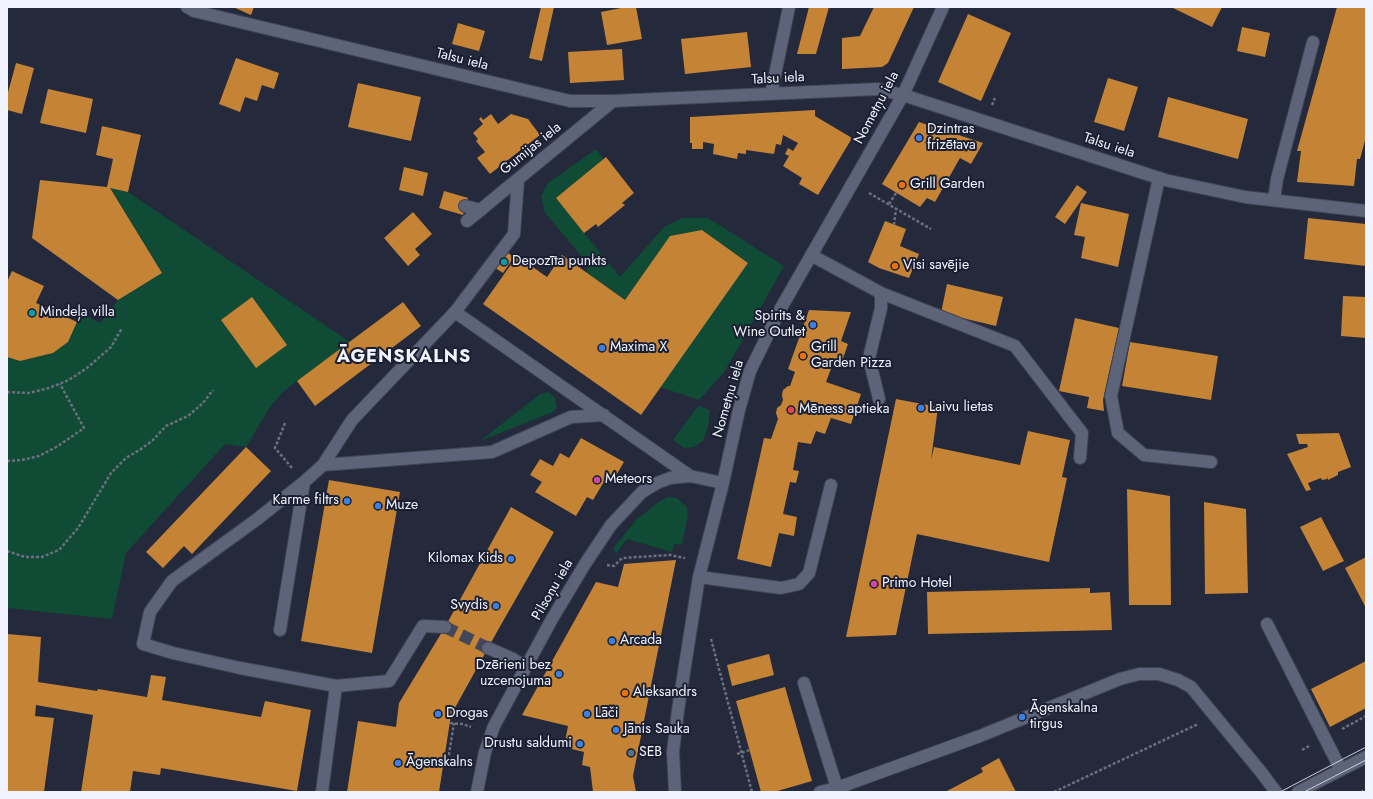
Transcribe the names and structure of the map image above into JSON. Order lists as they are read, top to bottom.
{
  "streets": {
    "street": [
      "Talsu iela",
      "Nometņu iela",
      "Gumijas iela",
      "Pilsoņu iela"
    ]
  },
  "crossings": [
    ["Talsu iela", "Nometņu iela"],
    ["Talsu iela", "Gumijas iela"],
    ["Nometņu iela", "Pilsoņu iela"]
  ],
  "districts": ["ĀGENSKALNS"],
  "places": [
    "Dzintras frizētava",
    "Grill Garden",
    "Depozīta punkts",
    "Visi savējie",
    "Mindeļa villa",
    "Spirits & Wine Outlet",
    "Maxima X",
    "Grill Garden Pizza",
    "Laivu lietas",
    "Mēness aptieka",
    "Meteors",
    "Karme filtrs",
    "Muze",
    "Kilomax Kids",
    "Primo Hotel",
    "Svydis",
    "Arcada",
    "Dzērieni bez uzcenojuma",
    "Aleksandrs",
    "Drogas",
    "Lāči",
    "Āgenskalna tirgus",
    "Jānis Sauka",
    "Drustu saldumi",
    "SEB",
    "Āgenskalns"
  ]
}
